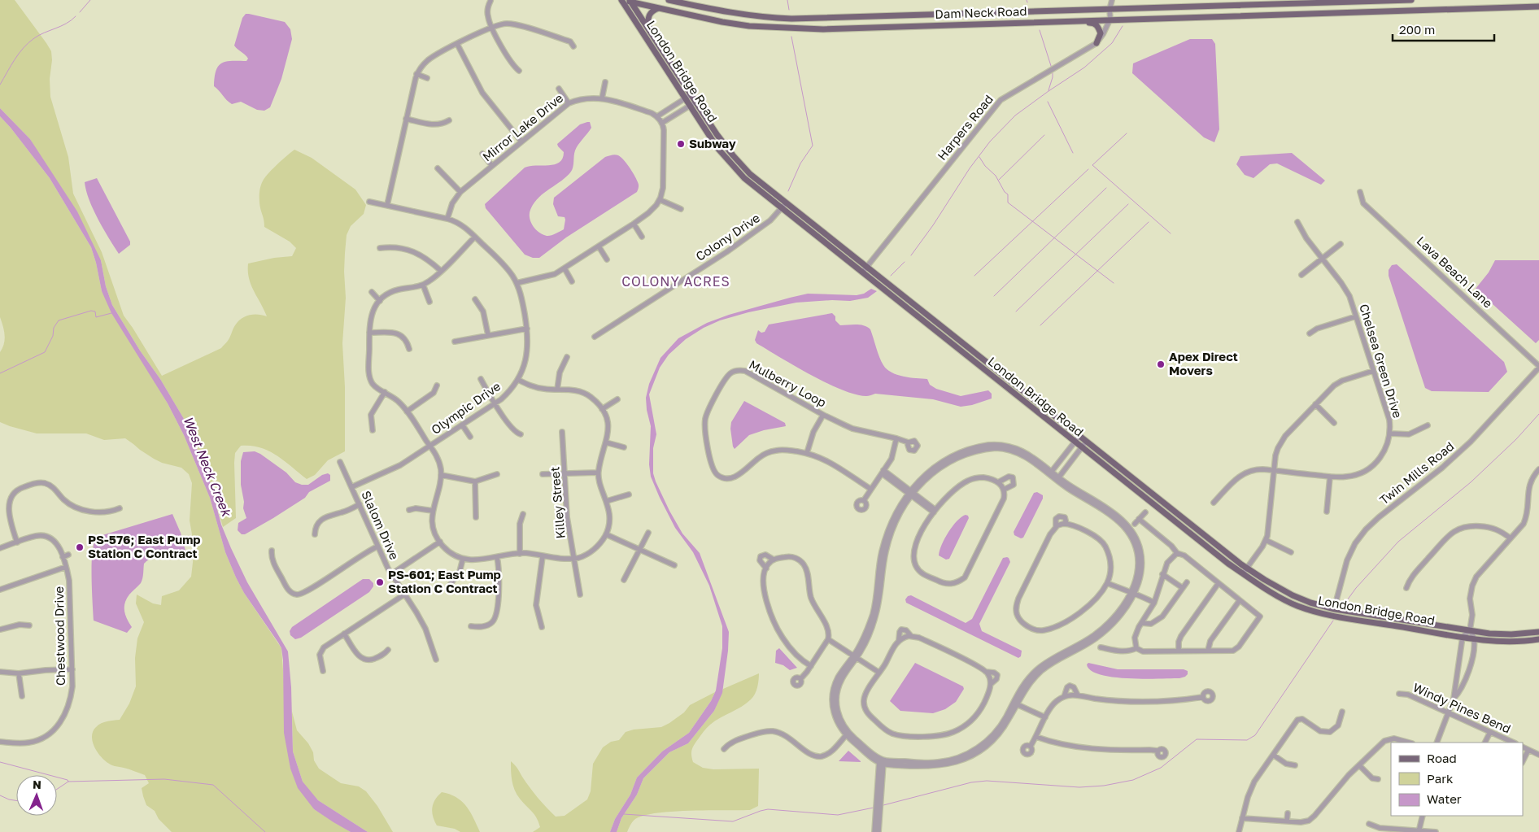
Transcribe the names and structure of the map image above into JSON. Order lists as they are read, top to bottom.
{
  "streets": {
    "main road": ["Dam Neck Road", "London Bridge Road"],
    "street": [
      "Mirror Lake Drive",
      "Harpers Road",
      "Colony Drive",
      "Lava Beach Lane",
      "Chelsea Green Drive",
      "Mulberry Loop",
      "Olympic Drive",
      "Twin Mills Road",
      "Killey Street",
      "Slalom Drive",
      "Chestwood Drive",
      "Windy Pines Bend"
    ]
  },
  "crossings": [
    ["Dam Neck Road", "London Bridge Road"],
    ["Dam Neck Road", "Harpers Road"],
    ["London Bridge Road", "Harpers Road"],
    ["London Bridge Road", "Colony Drive"],
    ["London Bridge Road", "Twin Mills Road"],
    ["Mirror Lake Drive", "Olympic Drive"],
    ["Lava Beach Lane", "Twin Mills Road"],
    ["Olympic Drive", "Slalom Drive"]
  ],
  "districts": ["COLONY ACRES"],
  "water": ["West Neck Creek"],
  "places": [
    "Subway",
    "Apex Direct Movers",
    "PS-576; East Pump Station C Contract",
    "PS-601; East Pump Station C Contract"
  ],
  "legend": ["Road", "Park", "Water"],
  "scale_bar": "200 m",
  "north": "top"
}
